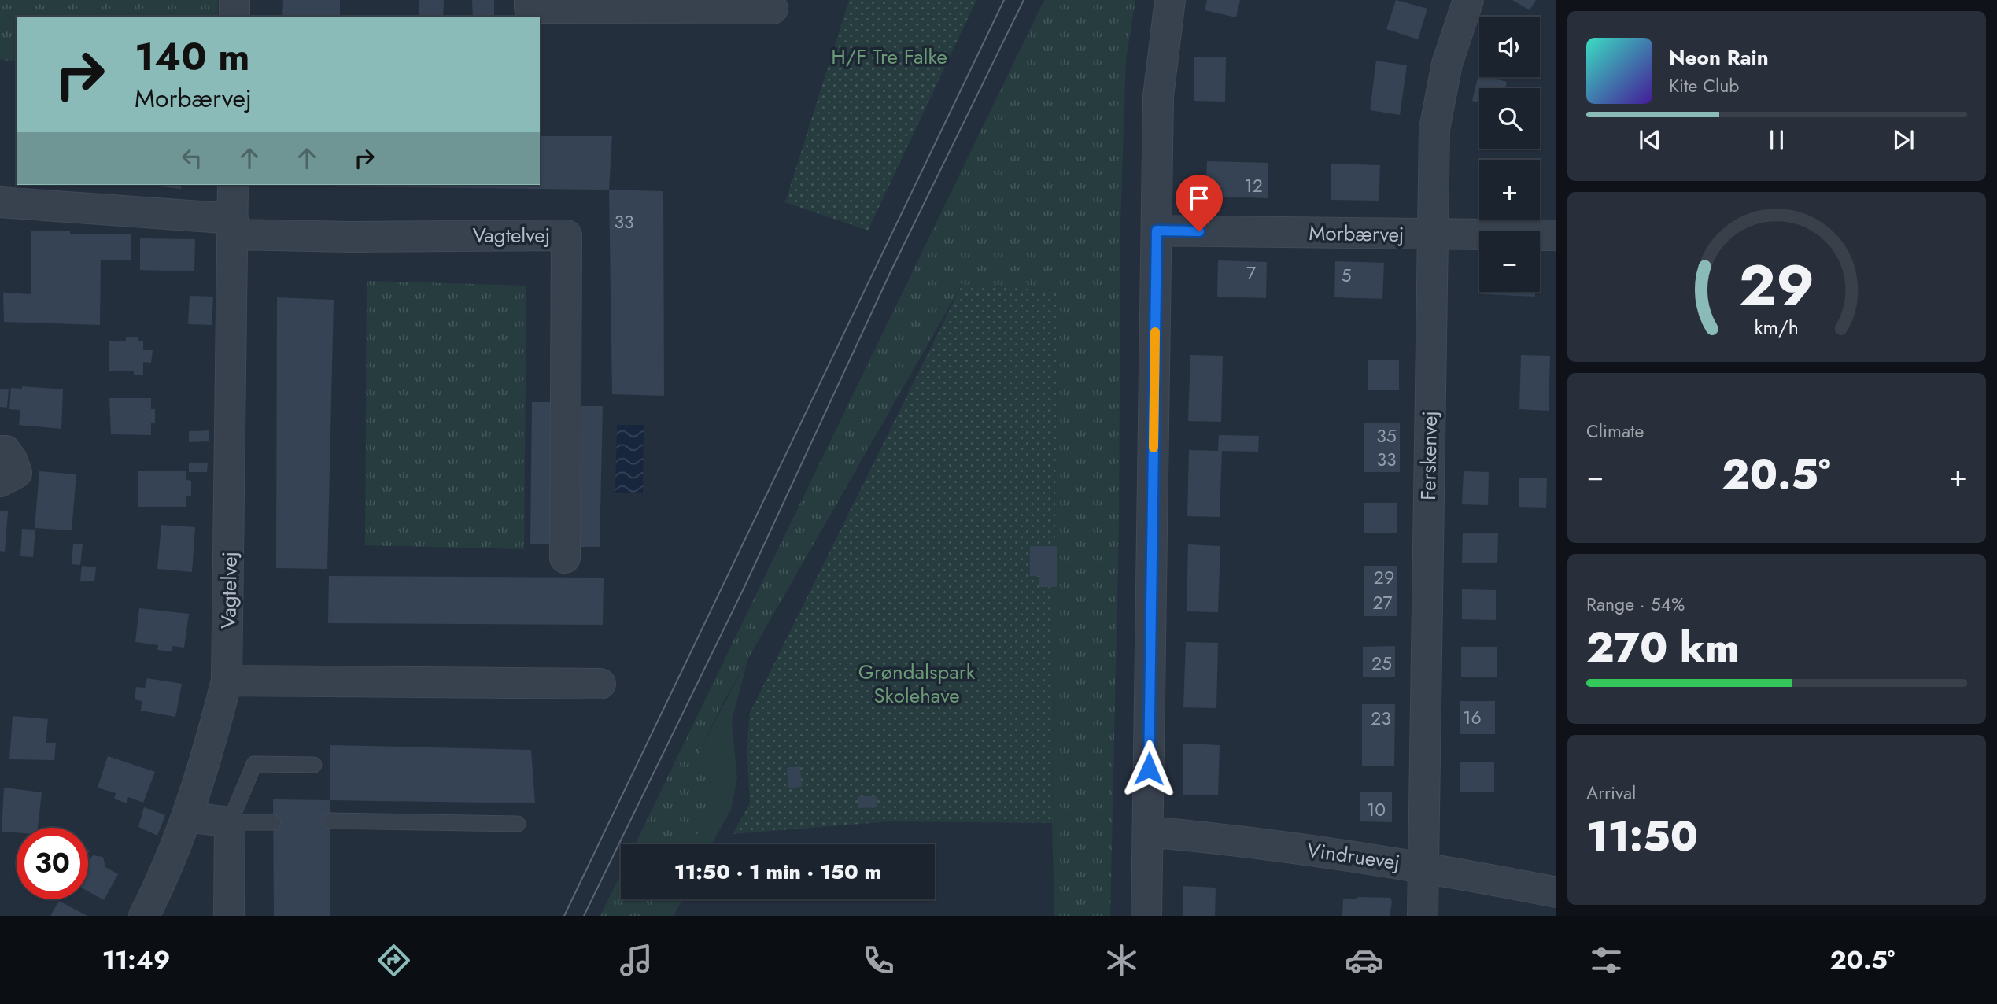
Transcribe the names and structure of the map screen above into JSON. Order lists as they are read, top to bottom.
{
  "streets": {
    "street": [
      "Morbærvej",
      "Vagtelvej",
      "Ferskenvej",
      "Vindruevej"
    ]
  },
  "crossings": [
    ["Morbærvej", "Ferskenvej"],
    ["Ferskenvej", "Vindruevej"]
  ],
  "parks": ["H/F Tre Falke", "Grøndalspark Skolehave"],
  "house_numbers": [
    "12",
    "33",
    "7",
    "5",
    "35",
    "33",
    "29",
    "27",
    "25",
    "16",
    "23",
    "10"
  ],
  "page": {
    "map_buttons": ["+", "−"],
    "turn": ["140 m", "Morbærvej"],
    "song": ["Neon Rain", "Kite Club"],
    "tile": [
      "Climate",
      ["Range · 54%", "270 km"],
      ["Arrival", "11:50"]
    ],
    "heat": ["−", "20.5°", "+"],
    "limit": "30",
    "trip": "11:50 · 1 min · 150 m",
    "tabs": ["11:49", "20.5°"],
    "gauge": ["29", "km/h"]
  }
}
